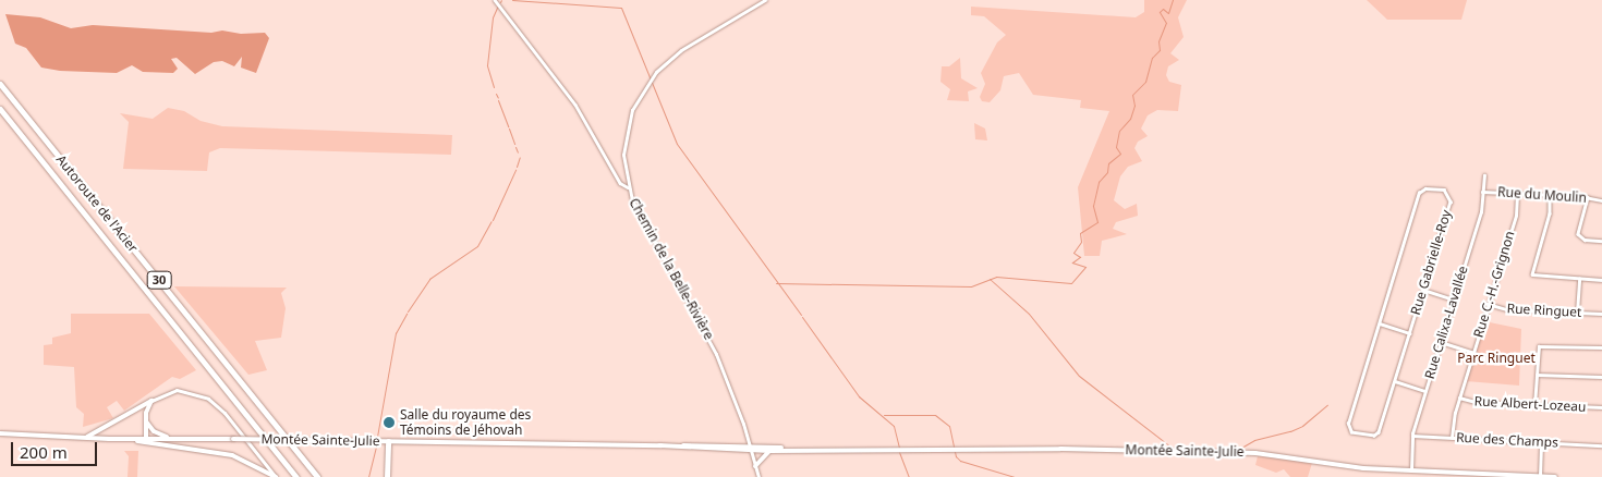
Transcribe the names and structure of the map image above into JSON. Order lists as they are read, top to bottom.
{
  "streets": {
    "highway": ["Autoroute de l'Acier", "30"],
    "main road": ["Montée Sainte-Julie"],
    "street": [
      "Rue du Moulin",
      "Rue Gabrielle-Roy",
      "Chemin de la Belle-Rivière",
      "Rue C.-H.-Grignon",
      "Rue Ringuet",
      "Rue Calixa-Lavallée",
      "Rue Albert-Lozeau",
      "Rue des Champs"
    ]
  },
  "crossings": [
    ["Rue du Moulin", "Rue C.-H.-Grignon"],
    ["Rue du Moulin", "Rue Calixa-Lavallée"],
    ["Chemin de la Belle-Rivière", "Montée Sainte-Julie"],
    ["Rue C.-H.-Grignon", "Rue Ringuet"],
    ["Rue C.-H.-Grignon", "Rue Albert-Lozeau"],
    ["Rue C.-H.-Grignon", "Rue des Champs"],
    ["Rue Calixa-Lavallée", "Montée Sainte-Julie"],
    ["Rue Calixa-Lavallée", "Rue des Champs"]
  ],
  "parks": ["Parc Ringuet"],
  "places": ["Salle du royaume des Témoins de Jéhovah"],
  "scale_bar": "200 m"
}
